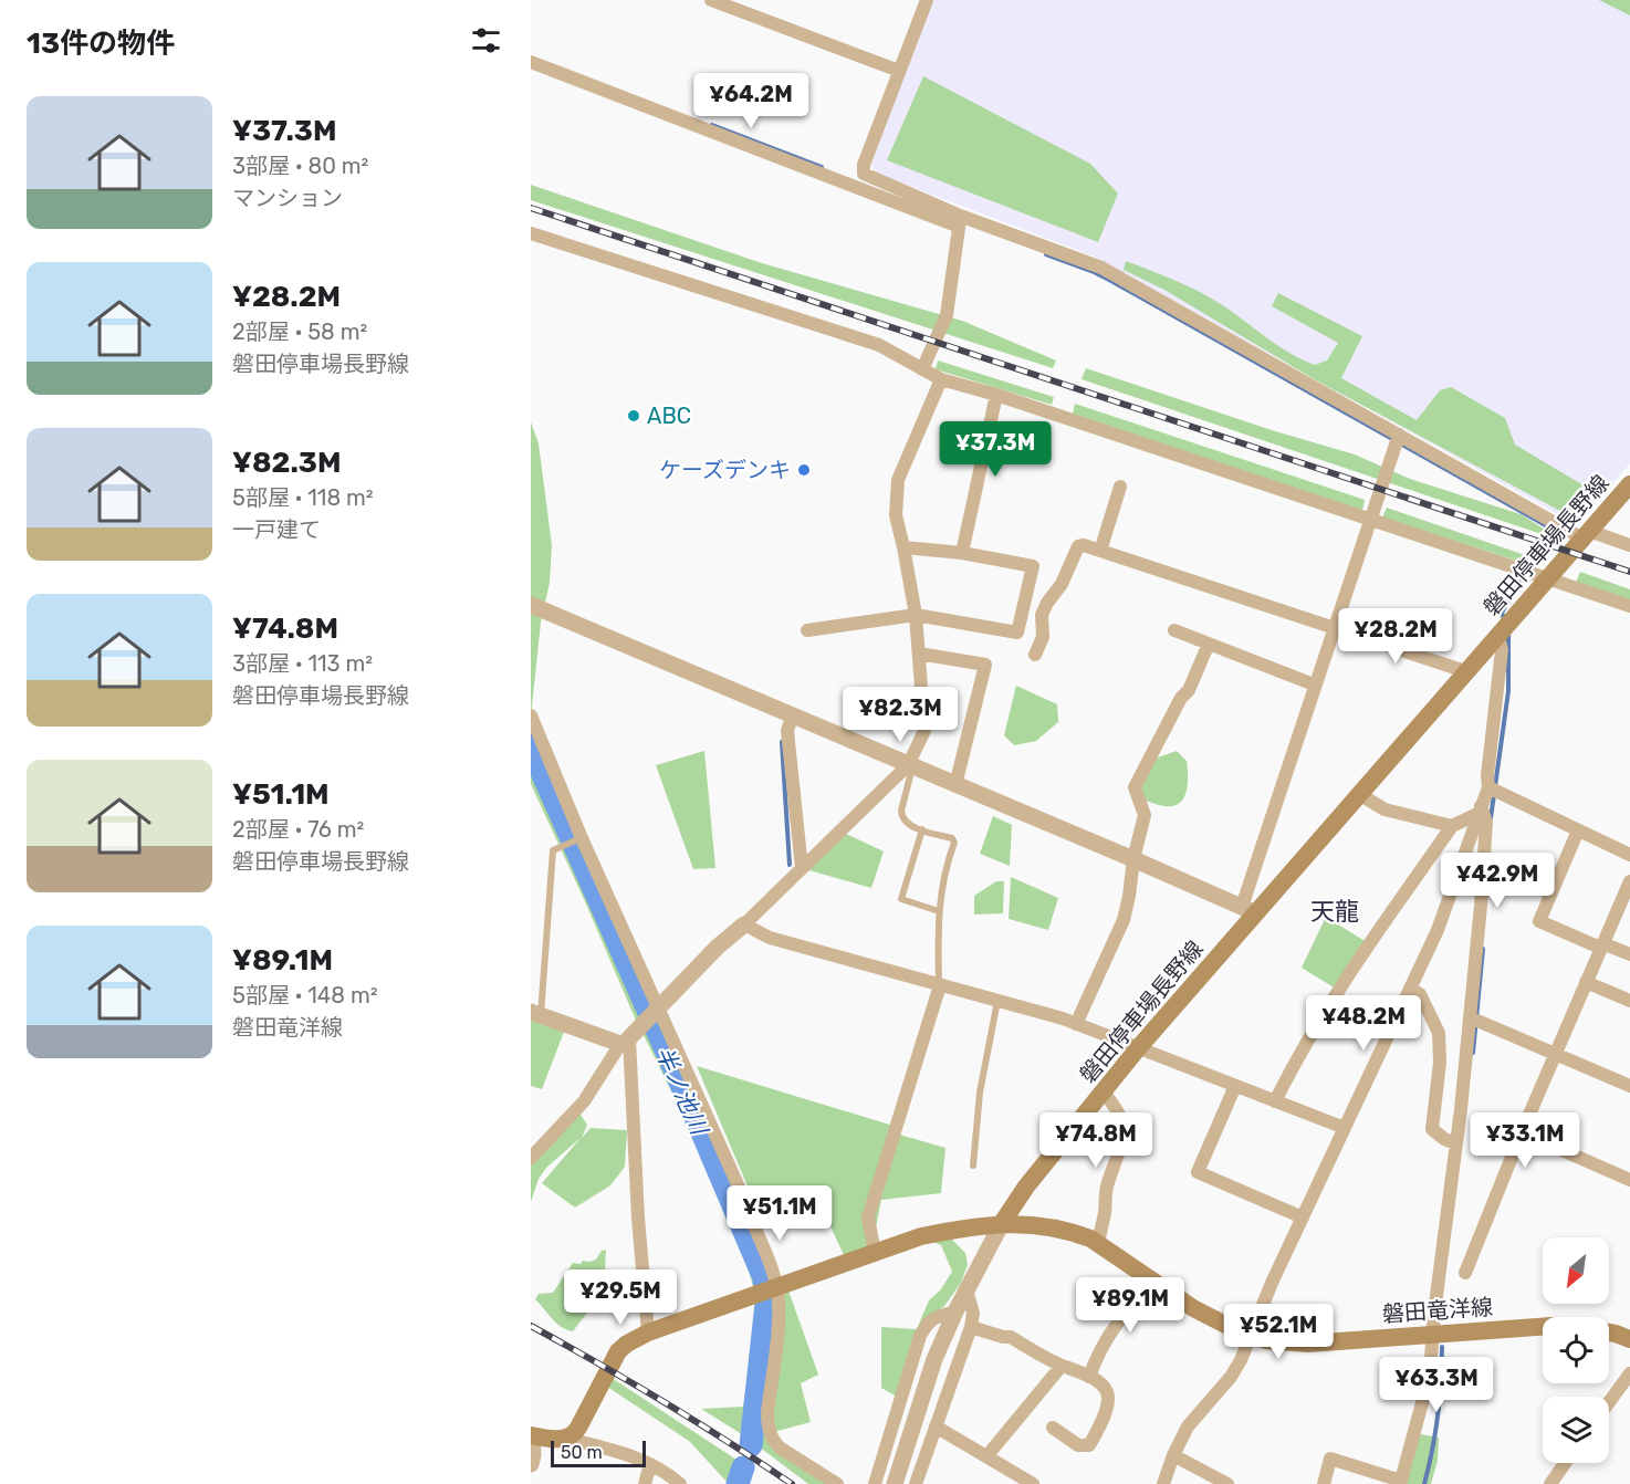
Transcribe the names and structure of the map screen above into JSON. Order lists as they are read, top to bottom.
{
  "streets": {
    "main road": ["磐田停車場長野線", "磐田竜洋線"]
  },
  "crossings": [
    ["磐田停車場長野線", "磐田竜洋線"]
  ],
  "districts": ["天龍"],
  "water": ["半ノ池川"],
  "places": ["ABC", "ケーズデンキ"],
  "scale_bar": "50 m",
  "north": "bottom left",
  "page": {
    "heading": "13件の物件",
    "price": [
      "¥64.2M",
      "¥37.3M",
      "¥28.2M",
      "¥82.3M",
      "¥42.9M",
      "¥48.2M",
      "¥74.8M",
      "¥33.1M",
      "¥51.1M",
      "¥29.5M",
      "¥89.1M",
      "¥52.1M",
      "¥63.3M"
    ],
    "list": [
      {
        "name": "¥37.3M",
        "note": "3部屋 · 80 m² · マンション"
      },
      {
        "name": "¥28.2M",
        "note": "2部屋 · 58 m² · 磐田停車場長野線"
      },
      {
        "name": "¥82.3M",
        "note": "5部屋 · 118 m² · 一戸建て"
      },
      {
        "name": "¥74.8M",
        "note": "3部屋 · 113 m² · 磐田停車場長野線"
      },
      {
        "name": "¥51.1M",
        "note": "2部屋 · 76 m² · 磐田停車場長野線"
      },
      {
        "name": "¥89.1M",
        "note": "5部屋 · 148 m² · 磐田竜洋線"
      }
    ],
    "scale": "50 m"
  }
}
